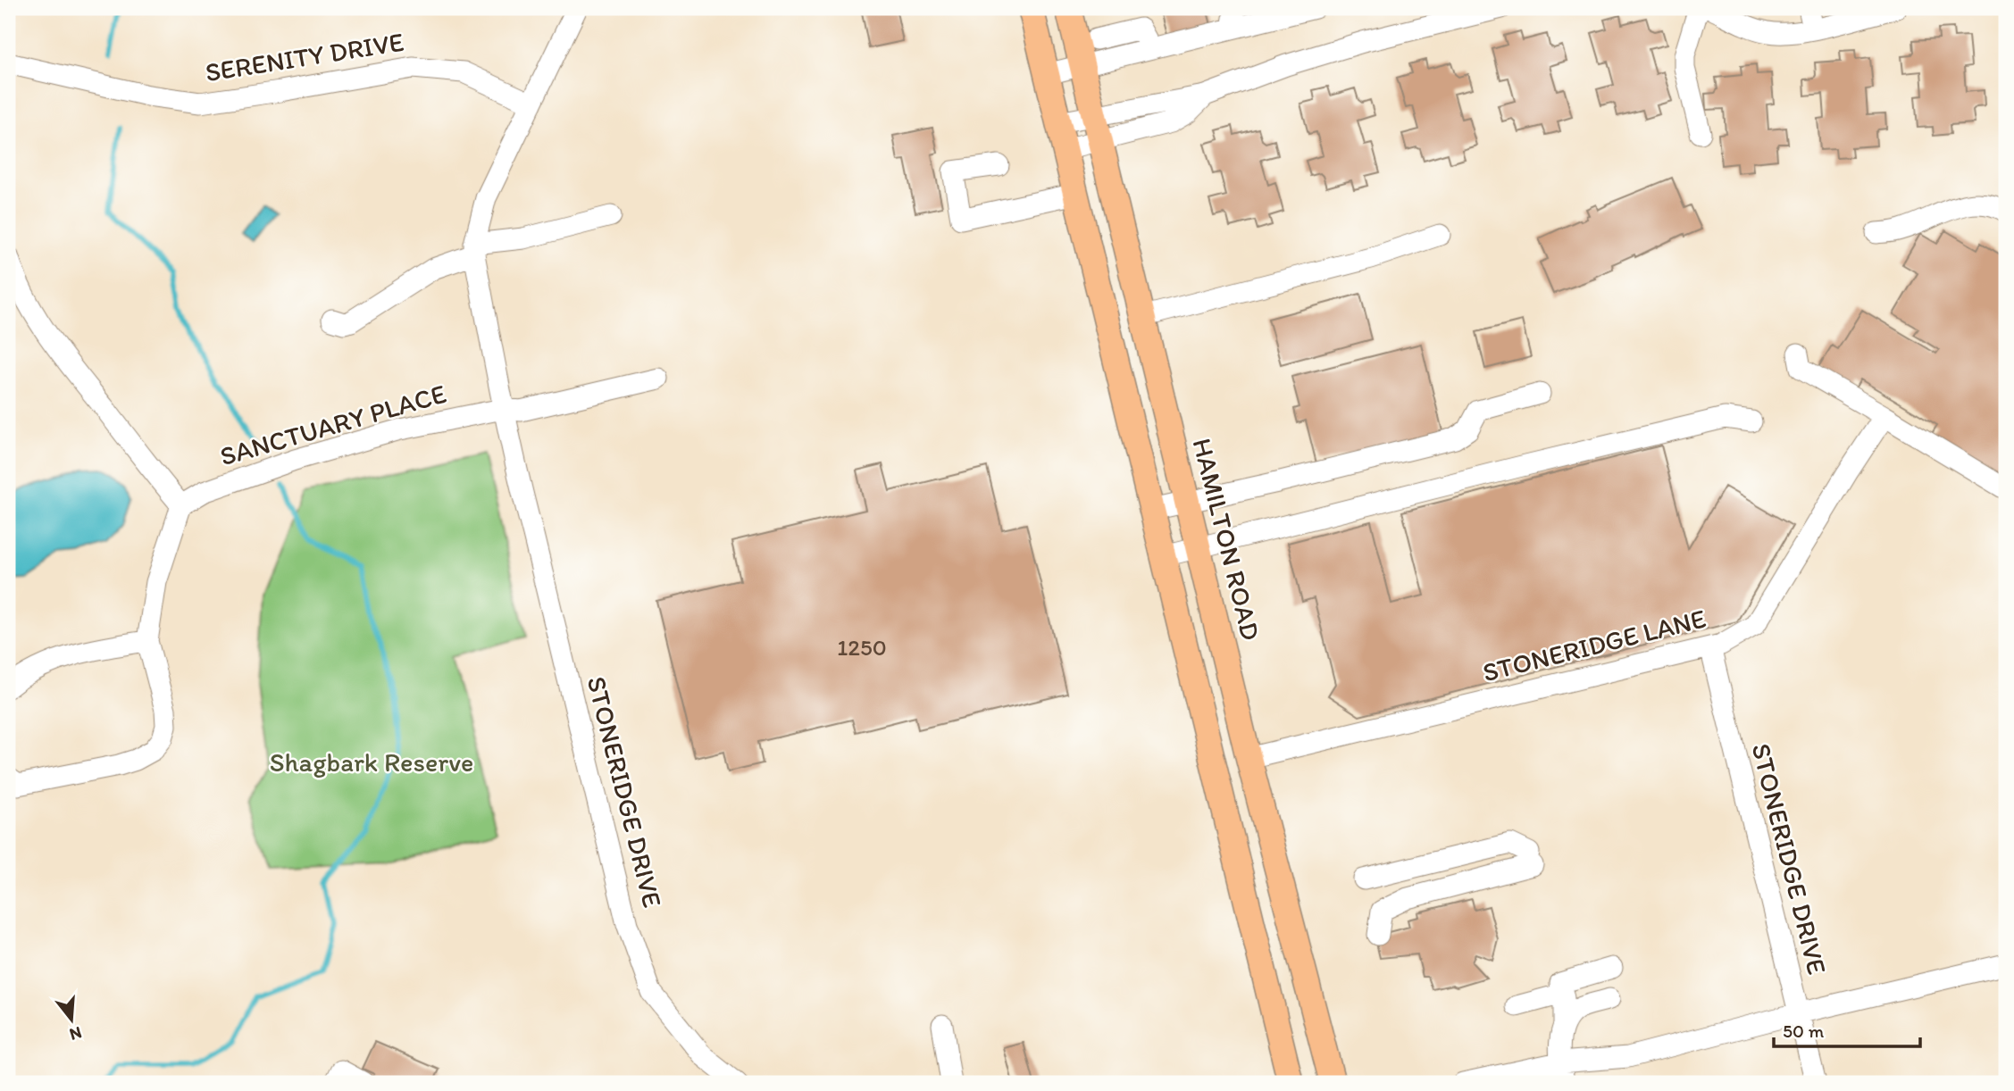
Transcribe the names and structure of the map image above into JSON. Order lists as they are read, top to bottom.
{
  "streets": {
    "main road": ["HAMILTON ROAD"],
    "street": [
      "SERENITY DRIVE",
      "SANCTUARY PLACE",
      "STONERIDGE LANE",
      "STONERIDGE DRIVE"
    ]
  },
  "crossings": [
    ["SANCTUARY PLACE", "STONERIDGE DRIVE"],
    ["HAMILTON ROAD", "STONERIDGE LANE"],
    ["STONERIDGE LANE", "STONERIDGE DRIVE"]
  ],
  "parks": ["Shagbark Reserve"],
  "house_numbers": ["1250"],
  "scale_bar": "50 m",
  "north": "bottom"
}
